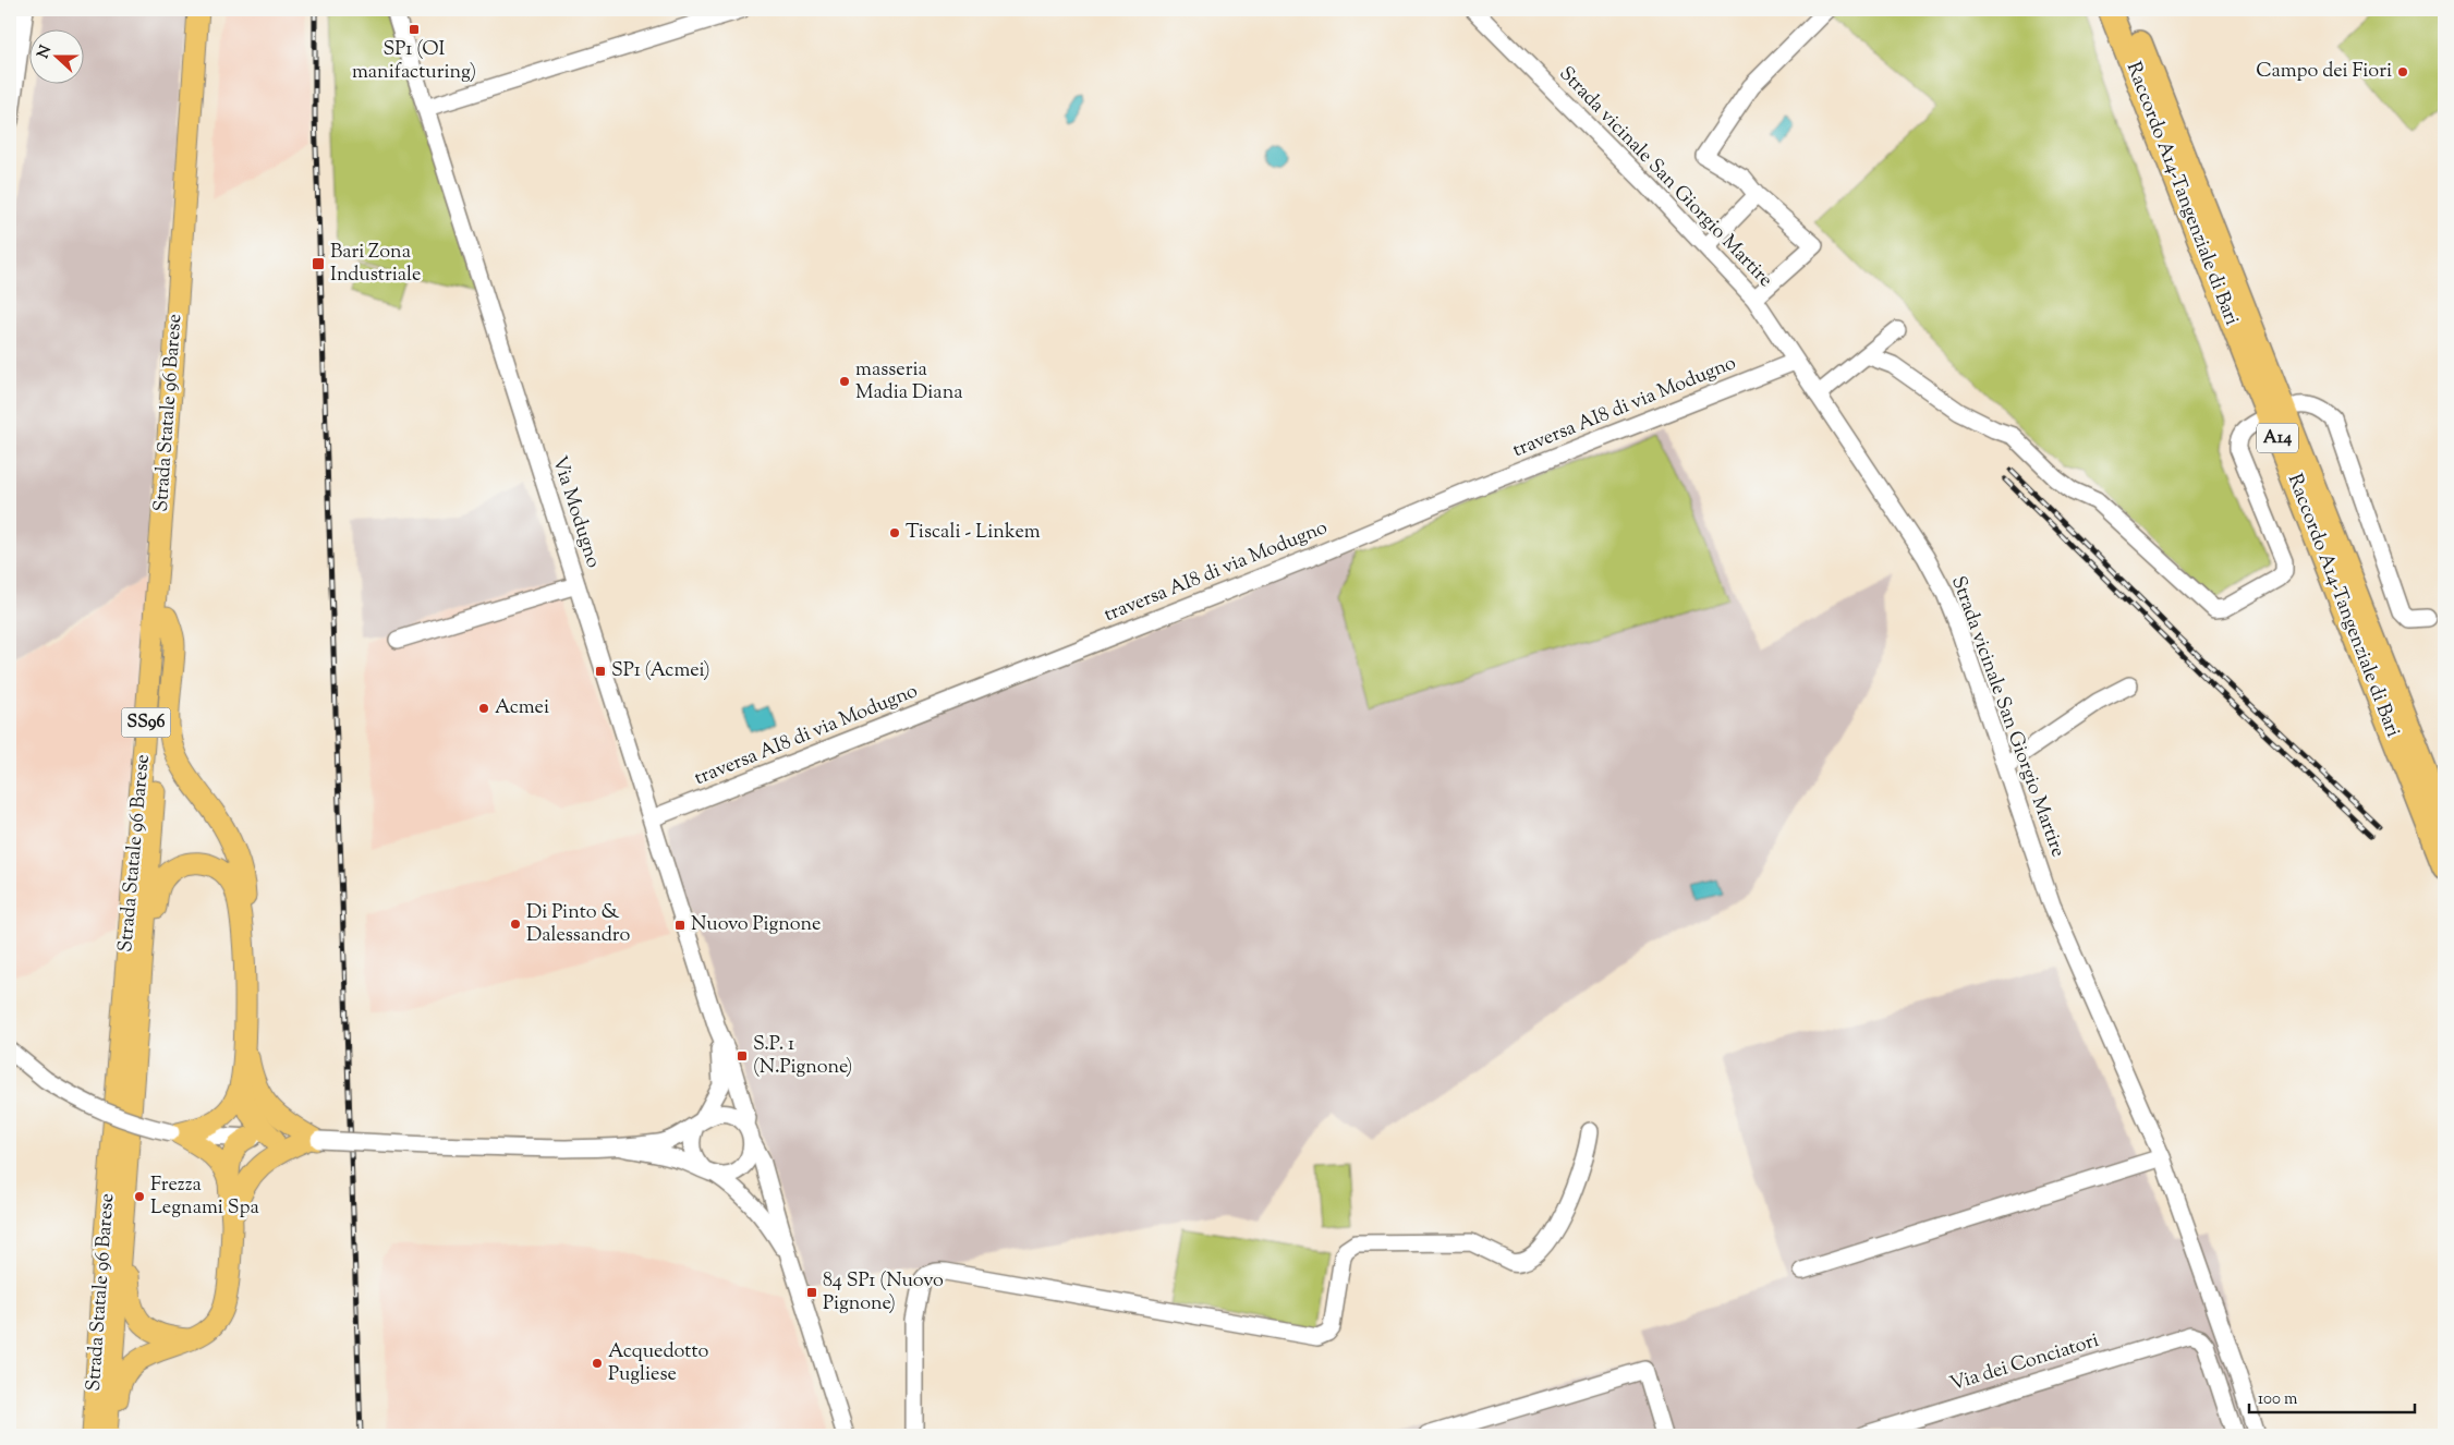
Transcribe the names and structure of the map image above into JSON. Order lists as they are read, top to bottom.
{
  "streets": {
    "highway": ["Raccordo A14-Tangenziale di Bari", "A14"],
    "main road": ["Strada Statale 96 Barese", "SS96"],
    "street": [
      "Strada vicinale San Giorgio Martire",
      "traversa AI8 di via Modugno",
      "Via Modugno",
      "Via dei Conciatori"
    ]
  },
  "crossings": [
    ["Strada vicinale San Giorgio Martire", "traversa AI8 di via Modugno"],
    ["traversa AI8 di via Modugno", "Via Modugno"]
  ],
  "places": {
    "transit": [
      "SP1 (OI manifacturing)",
      "Bari Zona Industriale",
      "SP1 (Acmei)",
      "Nuovo Pignone",
      "S.P. 1 (N.Pignone)",
      "84 SP1 (Nuovo Pignone)"
    ],
    "other": [
      "Campo dei Fiori",
      "masseria Madia Diana",
      "Tiscali - Linkem",
      "Acmei",
      "Di Pinto & Dalessandro",
      "Frezza Legnami Spa",
      "Acquedotto Pugliese"
    ]
  },
  "scale_bar": "100 m",
  "north": "left"
}
